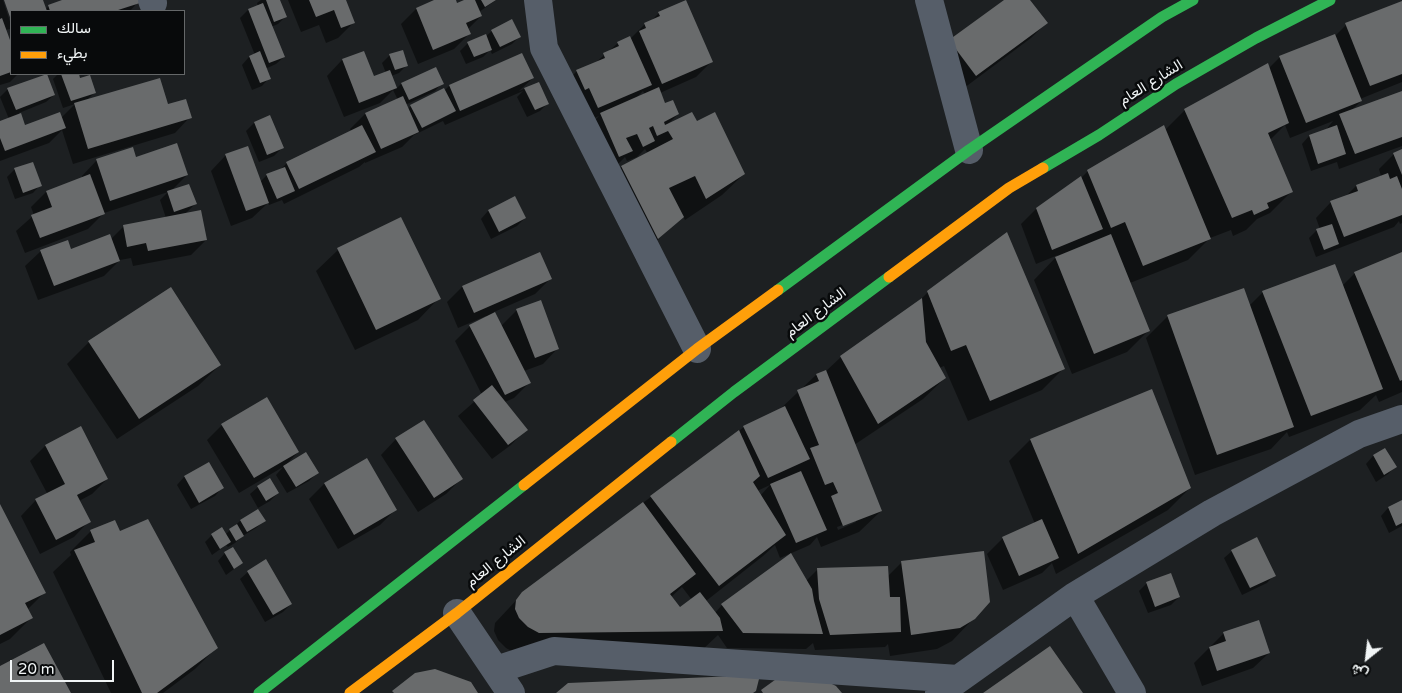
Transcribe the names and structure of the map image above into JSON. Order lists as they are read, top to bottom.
{
  "streets": {
    "main road": ["الشارع العام"]
  },
  "legend": ["سالك", "بطيء"],
  "scale_bar": "20 m",
  "north": "bottom left"
}
